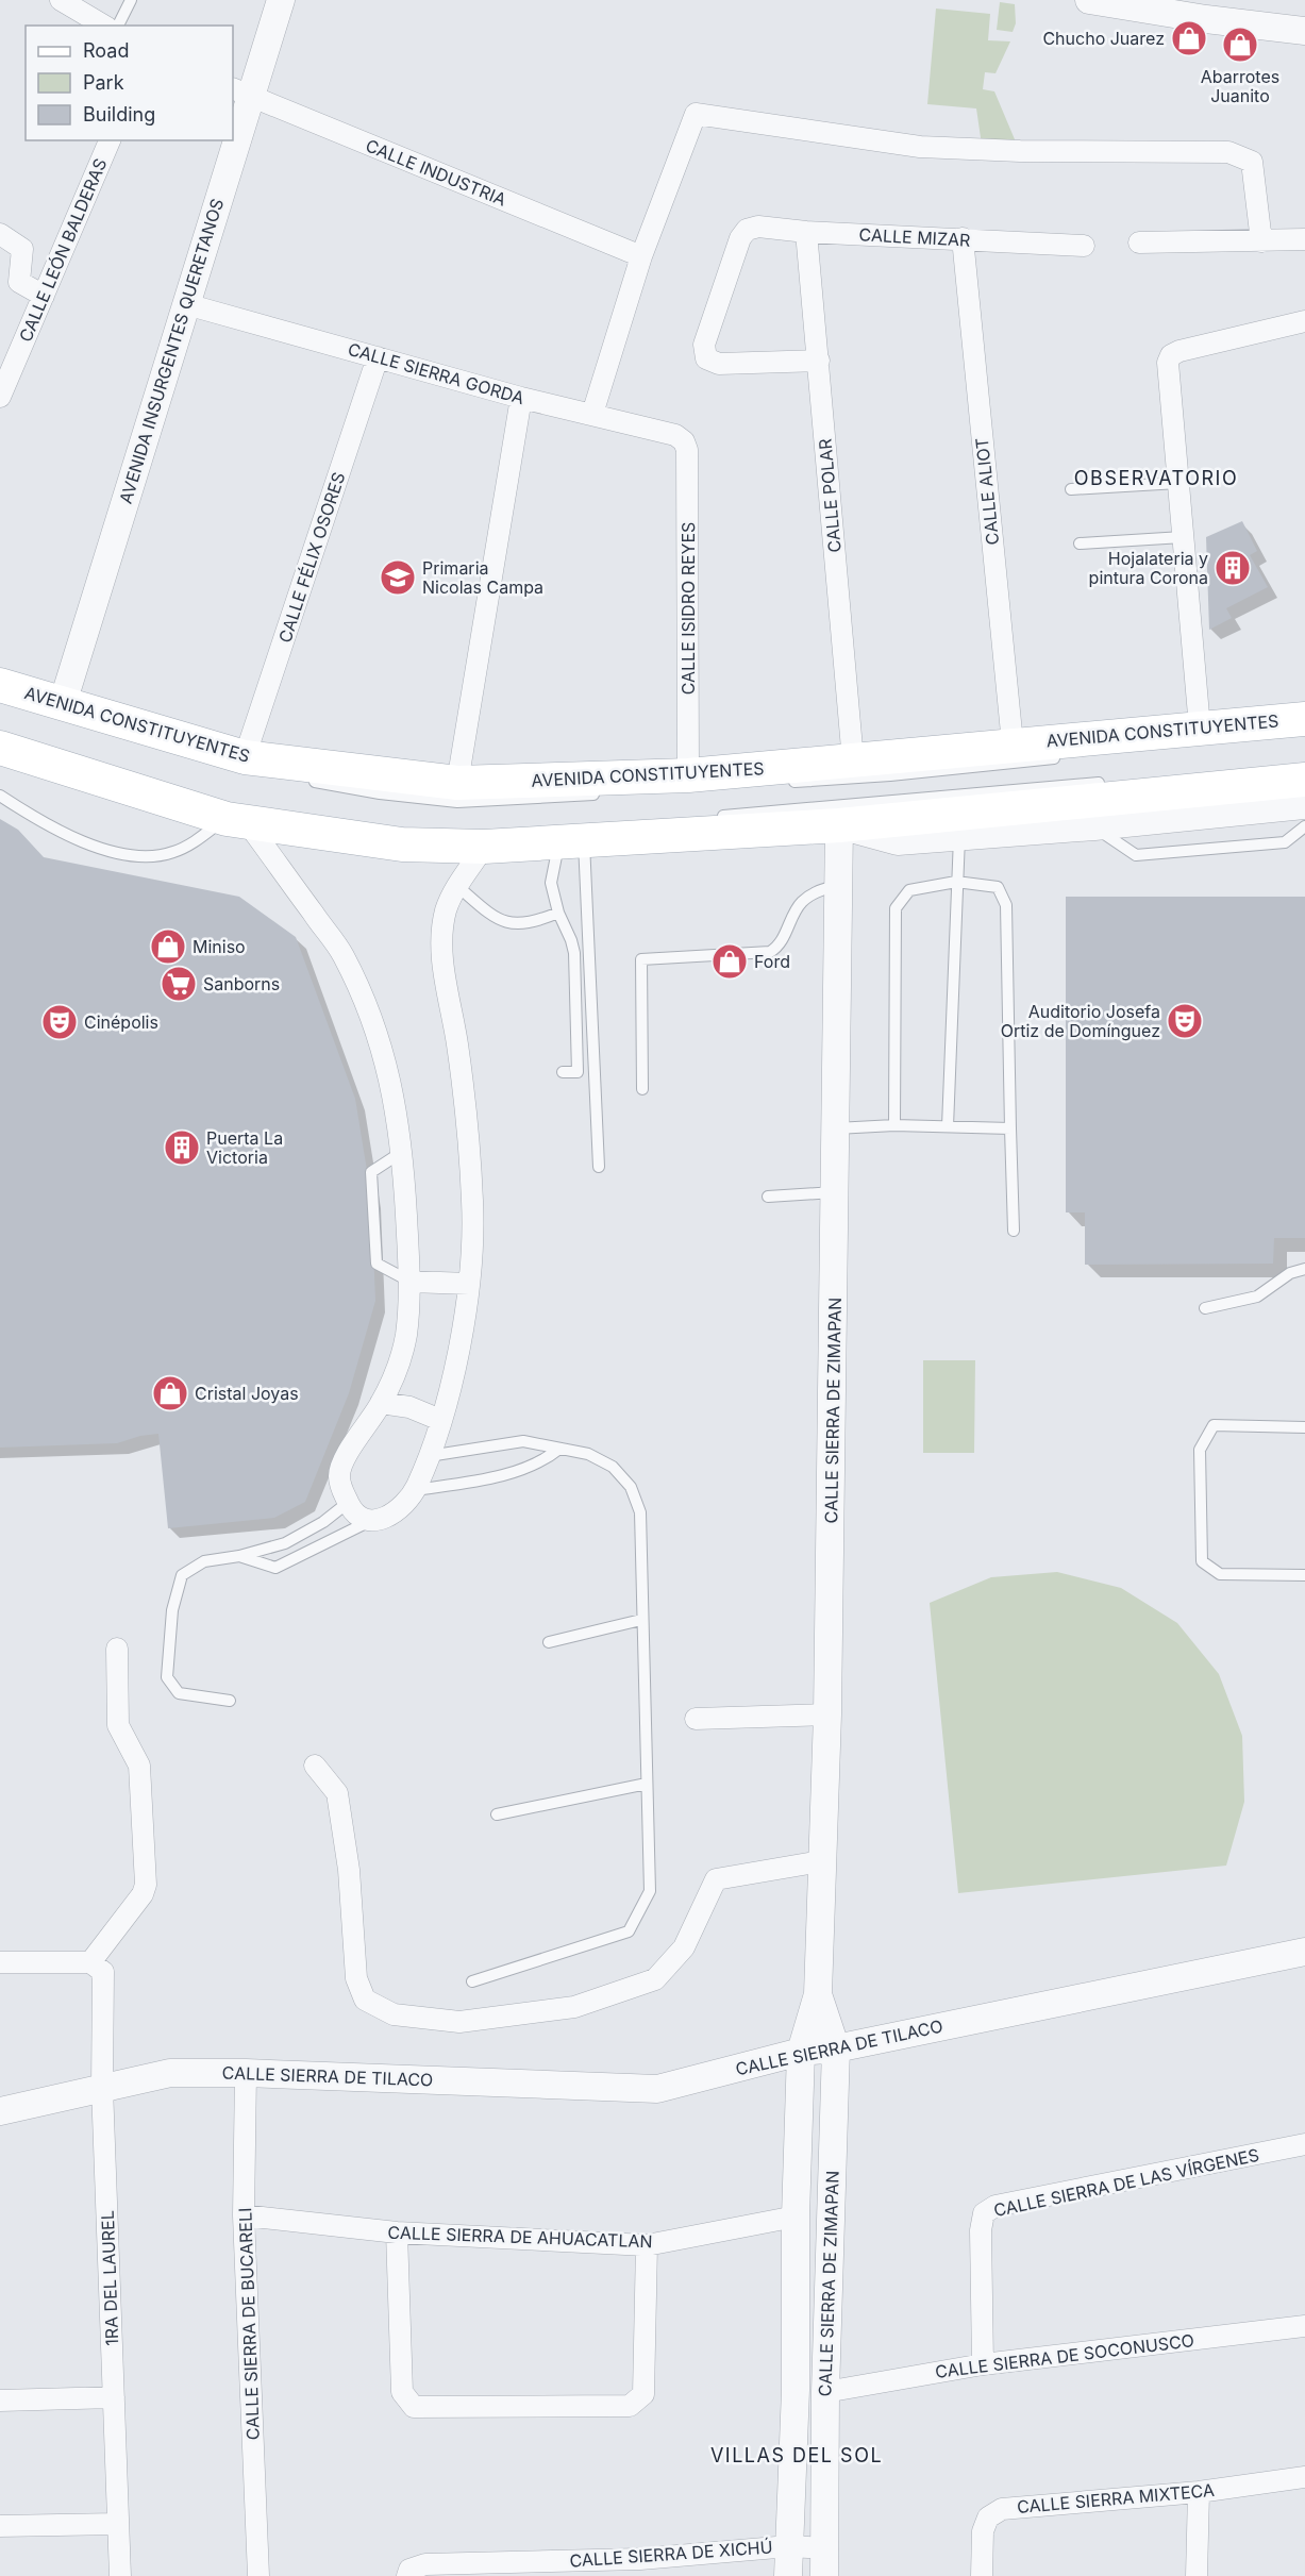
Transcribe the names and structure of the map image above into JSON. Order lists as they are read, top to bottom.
{
  "streets": {
    "main road": ["AVENIDA CONSTITUYENTES"],
    "street": [
      "CALLE INDUSTRIA",
      "CALLE MIZAR",
      "CALLE LEÓN BALDERAS",
      "AVENIDA INSURGENTES QUERETANOS",
      "CALLE SIERRA GORDA",
      "CALLE ALIOT",
      "CALLE POLAR",
      "CALLE FÉLIX OSORES",
      "CALLE ISIDRO REYES",
      "CALLE SIERRA DE ZIMAPAN",
      "CALLE SIERRA DE TILACO",
      "CALLE SIERRA DE LAS VÍRGENES",
      "CALLE SIERRA DE AHUACATLAN",
      "1RA DEL LAUREL",
      "CALLE SIERRA DE BUCARELI",
      "CALLE SIERRA DE SOCONUSCO",
      "CALLE SIERRA MIXTECA",
      "CALLE SIERRA DE XICHÚ"
    ]
  },
  "crossings": [
    ["CALLE INDUSTRIA", "AVENIDA INSURGENTES QUERETANOS"],
    ["CALLE MIZAR", "CALLE ALIOT"],
    ["CALLE MIZAR", "CALLE POLAR"],
    ["AVENIDA INSURGENTES QUERETANOS", "CALLE SIERRA GORDA"],
    ["AVENIDA INSURGENTES QUERETANOS", "AVENIDA CONSTITUYENTES"],
    ["CALLE SIERRA GORDA", "CALLE FÉLIX OSORES"],
    ["CALLE SIERRA GORDA", "CALLE ISIDRO REYES"],
    ["CALLE ALIOT", "AVENIDA CONSTITUYENTES"],
    ["CALLE POLAR", "AVENIDA CONSTITUYENTES"],
    ["CALLE FÉLIX OSORES", "AVENIDA CONSTITUYENTES"],
    ["CALLE ISIDRO REYES", "AVENIDA CONSTITUYENTES"],
    ["CALLE SIERRA DE ZIMAPAN", "CALLE SIERRA DE TILACO"],
    ["CALLE SIERRA DE ZIMAPAN", "CALLE SIERRA DE AHUACATLAN"],
    ["CALLE SIERRA DE ZIMAPAN", "CALLE SIERRA DE SOCONUSCO"],
    ["CALLE SIERRA DE ZIMAPAN", "CALLE SIERRA DE XICHÚ"],
    ["CALLE SIERRA DE TILACO", "1RA DEL LAUREL"],
    ["CALLE SIERRA DE TILACO", "CALLE SIERRA DE BUCARELI"],
    ["CALLE SIERRA DE LAS VÍRGENES", "CALLE SIERRA DE SOCONUSCO"],
    ["CALLE SIERRA DE AHUACATLAN", "CALLE SIERRA DE BUCARELI"]
  ],
  "districts": ["OBSERVATORIO", "VILLAS DEL SOL"],
  "places": {
    "shop": [
      "Chucho Juarez",
      "Abarrotes Juanito",
      "Miniso",
      "Ford",
      "Cristal Joyas"
    ],
    "building": ["Hojalateria y pintura Corona", "Puerta La Victoria"],
    "school or university": ["Primaria Nicolas Campa"],
    "supermarket": ["Sanborns"],
    "theatre": ["Auditorio Josefa Ortiz de Domínguez", "Cinépolis"]
  },
  "legend": ["Road", "Park", "Building"]
}
